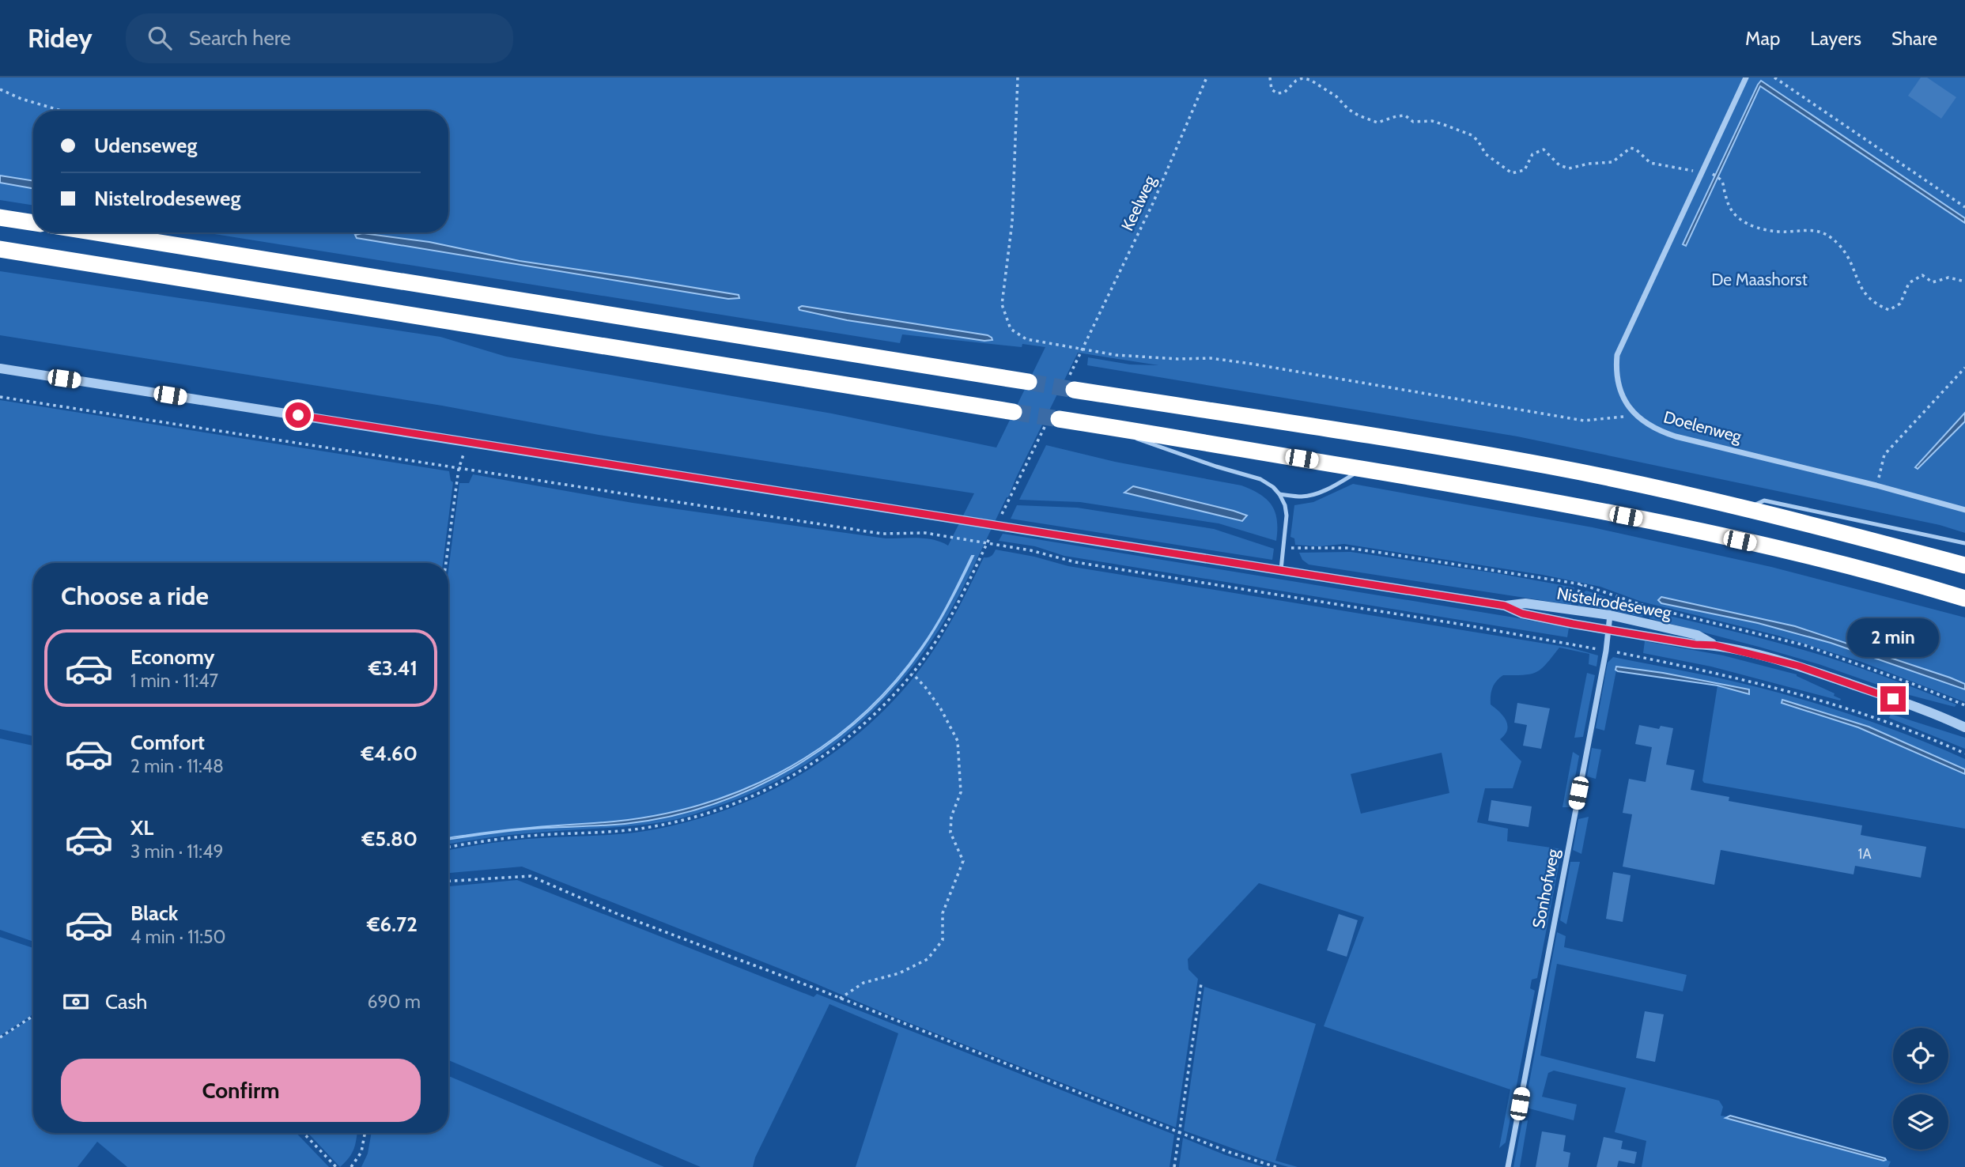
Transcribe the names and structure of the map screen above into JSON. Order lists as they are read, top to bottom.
{
  "streets": {
    "street": ["Doelenweg", "Nistelrodeseweg", "Sonhofweg"],
    "path": ["Keelweg"]
  },
  "crossings": [
    ["Nistelrodeseweg", "Sonhofweg"]
  ],
  "parks": ["De Maashorst"],
  "house_numbers": ["1A"],
  "page": {
    "header": "Ridey",
    "search": "Search here",
    "nav": ["Map", "Layers", "Share"],
    "banner": ["Udenseweg", "Nistelrodeseweg"],
    "heading": "Choose a ride",
    "bubble": "2 min",
    "list": [
      {
        "name": "Economy",
        "note": "1 min · 11:47",
        "value": "€3.41"
      },
      {
        "name": "Comfort",
        "note": "2 min · 11:48",
        "value": "€4.60"
      },
      {
        "name": "XL",
        "note": "3 min · 11:49",
        "value": "€5.80"
      },
      {
        "name": "Black",
        "note": "4 min · 11:50",
        "value": "€6.72"
      }
    ],
    "pay": ["Cash", "690 m"],
    "buttons": "Confirm"
  }
}
